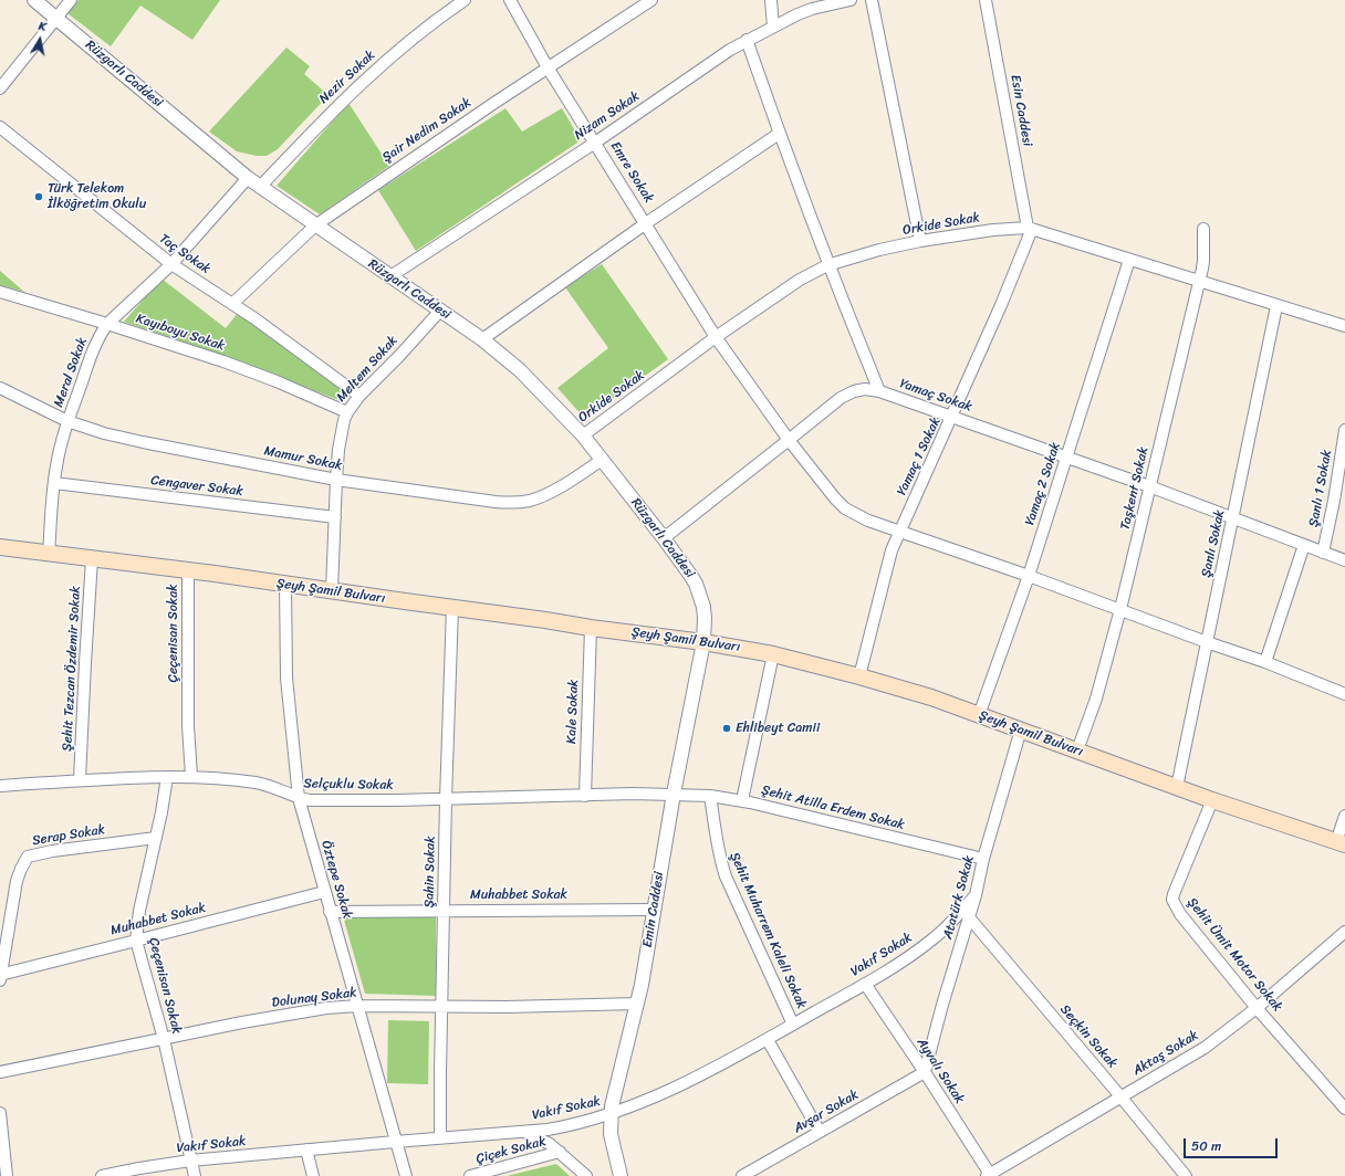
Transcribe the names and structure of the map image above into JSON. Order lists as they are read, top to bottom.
{
  "streets": {
    "main road": ["Şeyh Şamil Bulvarı"],
    "street": [
      "Rüzgarlı Caddesi",
      "Nezir Sokak",
      "Esin Caddesi",
      "Nizam Sokak",
      "Şair Nedim Sokak",
      "Emre Sokak",
      "Orkide Sokak",
      "Taç Sokak",
      "Kayıboyu Sokak",
      "Meltem Sokak",
      "Meral Sokak",
      "Yamaç Sokak",
      "Yamaç 1 Sokak",
      "Mamur Sokak",
      "Yamaç 2 Sokak",
      "Cengaver Sokak",
      "Taşkent Sokak",
      "Şanlı 1 Sokak",
      "Şanlı Sokak",
      "Çeçenisan Sokak",
      "Şehit Tezcan Özdemir Sokak",
      "Kale Sokak",
      "Selçuklu Sokak",
      "Şehit Atilla Erdem Sokak",
      "Serap Sokak",
      "Şahin Sokak",
      "Öztepe Sokak",
      "Muhabbet Sokak",
      "Atatürk Sokak",
      "Emin Caddesi",
      "Şehit Muharrem Kaleli Sokak",
      "Vakıf Sokak",
      "Şehit Ümit Motor Sokak",
      "Dolunay Sokak",
      "Seçkin Sokak",
      "Aktaş Sokak",
      "Ayvalı Sokak",
      "Avşar Sokak",
      "Çiçek Sokak"
    ]
  },
  "crossings": [
    ["Rüzgarlı Caddesi", "Nezir Sokak"],
    ["Rüzgarlı Caddesi", "Nizam Sokak"],
    ["Rüzgarlı Caddesi", "Şair Nedim Sokak"],
    ["Rüzgarlı Caddesi", "Orkide Sokak"],
    ["Rüzgarlı Caddesi", "Meltem Sokak"],
    ["Rüzgarlı Caddesi", "Meral Sokak"],
    ["Rüzgarlı Caddesi", "Yamaç Sokak"],
    ["Rüzgarlı Caddesi", "Mamur Sokak"],
    ["Rüzgarlı Caddesi", "Şeyh Şamil Bulvarı"],
    ["Rüzgarlı Caddesi", "Emin Caddesi"],
    ["Esin Caddesi", "Orkide Sokak"],
    ["Esin Caddesi", "Yamaç 1 Sokak"],
    ["Nizam Sokak", "Emre Sokak"],
    ["Şair Nedim Sokak", "Emre Sokak"],
    ["Şair Nedim Sokak", "Taç Sokak"],
    ["Emre Sokak", "Orkide Sokak"],
    ["Emre Sokak", "Yamaç Sokak"],
    ["Emre Sokak", "Yamaç 1 Sokak"],
    ["Emre Sokak", "Yamaç 2 Sokak"],
    ["Emre Sokak", "Taşkent Sokak"],
    ["Emre Sokak", "Şanlı 1 Sokak"],
    ["Emre Sokak", "Şanlı Sokak"],
    ["Orkide Sokak", "Yamaç 1 Sokak"],
    ["Orkide Sokak", "Yamaç 2 Sokak"],
    ["Orkide Sokak", "Taşkent Sokak"],
    ["Orkide Sokak", "Şanlı Sokak"],
    ["Taç Sokak", "Meltem Sokak"],
    ["Taç Sokak", "Meral Sokak"],
    ["Kayıboyu Sokak", "Meltem Sokak"],
    ["Kayıboyu Sokak", "Meral Sokak"],
    ["Meltem Sokak", "Mamur Sokak"],
    ["Meltem Sokak", "Cengaver Sokak"],
    ["Meltem Sokak", "Şeyh Şamil Bulvarı"],
    ["Meral Sokak", "Mamur Sokak"],
    ["Meral Sokak", "Cengaver Sokak"],
    ["Meral Sokak", "Şeyh Şamil Bulvarı"],
    ["Yamaç Sokak", "Yamaç 1 Sokak"],
    ["Yamaç Sokak", "Yamaç 2 Sokak"],
    ["Yamaç Sokak", "Taşkent Sokak"],
    ["Yamaç Sokak", "Şanlı 1 Sokak"],
    ["Yamaç Sokak", "Şanlı Sokak"],
    ["Yamaç 1 Sokak", "Şeyh Şamil Bulvarı"],
    ["Yamaç 2 Sokak", "Şeyh Şamil Bulvarı"],
    ["Taşkent Sokak", "Şeyh Şamil Bulvarı"],
    ["Şanlı Sokak", "Şeyh Şamil Bulvarı"],
    ["Şeyh Şamil Bulvarı", "Çeçenisan Sokak"],
    ["Şeyh Şamil Bulvarı", "Şehit Tezcan Özdemir Sokak"],
    ["Şeyh Şamil Bulvarı", "Kale Sokak"],
    ["Şeyh Şamil Bulvarı", "Şahin Sokak"],
    ["Şeyh Şamil Bulvarı", "Öztepe Sokak"],
    ["Şeyh Şamil Bulvarı", "Atatürk Sokak"],
    ["Şeyh Şamil Bulvarı", "Emin Caddesi"],
    ["Şeyh Şamil Bulvarı", "Şehit Ümit Motor Sokak"],
    ["Çeçenisan Sokak", "Selçuklu Sokak"],
    ["Çeçenisan Sokak", "Serap Sokak"],
    ["Çeçenisan Sokak", "Muhabbet Sokak"],
    ["Çeçenisan Sokak", "Vakıf Sokak"],
    ["Çeçenisan Sokak", "Dolunay Sokak"],
    ["Şehit Tezcan Özdemir Sokak", "Selçuklu Sokak"],
    ["Kale Sokak", "Selçuklu Sokak"],
    ["Selçuklu Sokak", "Şehit Atilla Erdem Sokak"],
    ["Selçuklu Sokak", "Şahin Sokak"],
    ["Selçuklu Sokak", "Öztepe Sokak"],
    ["Selçuklu Sokak", "Emin Caddesi"],
    ["Şehit Atilla Erdem Sokak", "Atatürk Sokak"],
    ["Şehit Atilla Erdem Sokak", "Emin Caddesi"],
    ["Şehit Atilla Erdem Sokak", "Şehit Muharrem Kaleli Sokak"],
    ["Serap Sokak", "Muhabbet Sokak"],
    ["Şahin Sokak", "Muhabbet Sokak"],
    ["Şahin Sokak", "Vakıf Sokak"],
    ["Şahin Sokak", "Dolunay Sokak"],
    ["Öztepe Sokak", "Muhabbet Sokak"],
    ["Öztepe Sokak", "Vakıf Sokak"],
    ["Öztepe Sokak", "Dolunay Sokak"],
    ["Muhabbet Sokak", "Emin Caddesi"],
    ["Atatürk Sokak", "Vakıf Sokak"],
    ["Atatürk Sokak", "Seçkin Sokak"],
    ["Atatürk Sokak", "Ayvalı Sokak"],
    ["Atatürk Sokak", "Avşar Sokak"],
    ["Emin Caddesi", "Vakıf Sokak"],
    ["Emin Caddesi", "Dolunay Sokak"],
    ["Şehit Muharrem Kaleli Sokak", "Vakıf Sokak"],
    ["Vakıf Sokak", "Ayvalı Sokak"],
    ["Şehit Ümit Motor Sokak", "Aktaş Sokak"],
    ["Seçkin Sokak", "Aktaş Sokak"],
    ["Aktaş Sokak", "Ayvalı Sokak"],
    ["Ayvalı Sokak", "Avşar Sokak"]
  ],
  "places": ["Türk Telekom İlköğretim Okulu", "Ehlibeyt Camii"],
  "scale_bar": "50 m",
  "north": "top"
}
